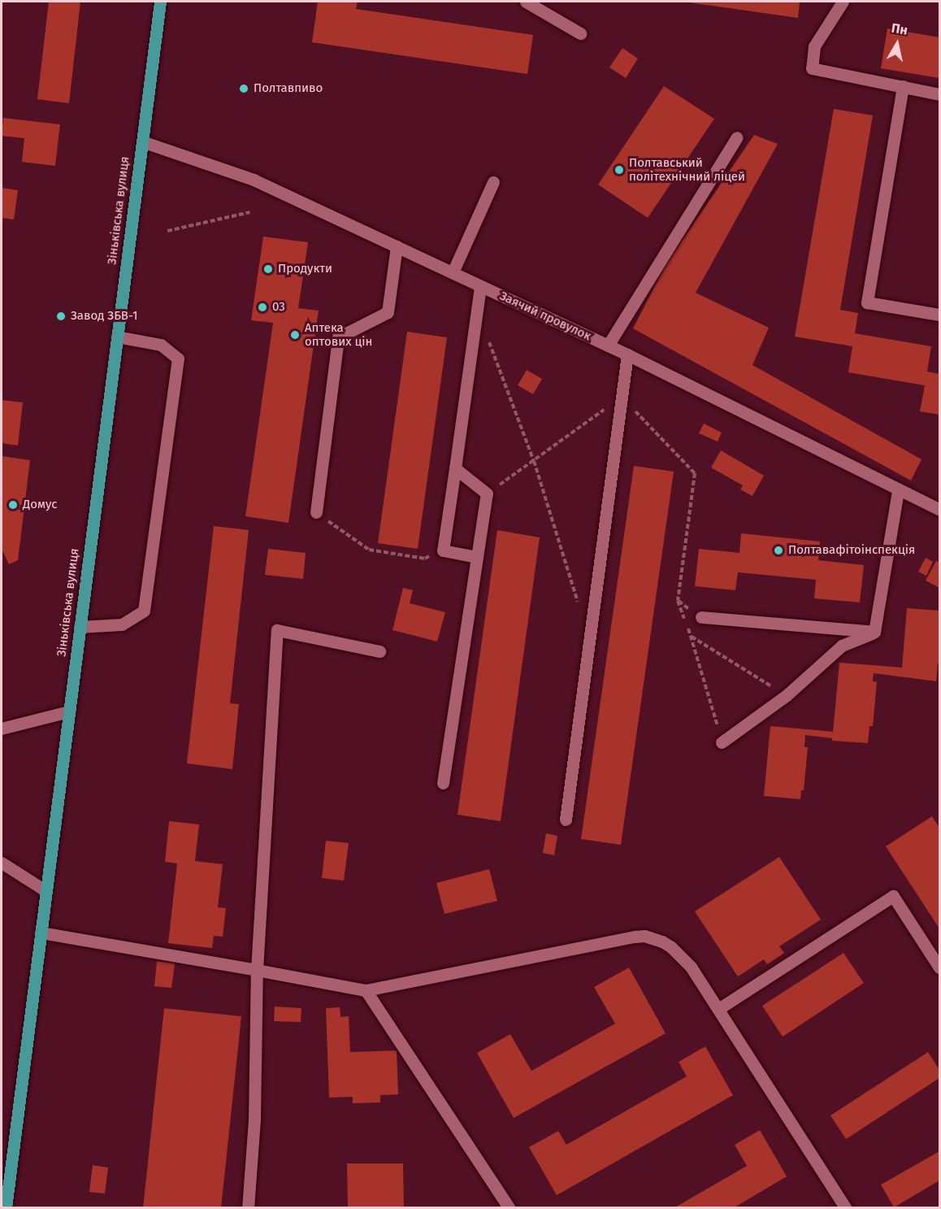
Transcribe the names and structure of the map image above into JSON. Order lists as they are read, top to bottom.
{
  "streets": {
    "main road": ["Зіньківська вулиця"],
    "street": ["Заячий провулок"]
  },
  "crossings": [
    ["Зіньківська вулиця", "Заячий провулок"]
  ],
  "places": [
    "Полтавпиво",
    "Полтавський політехнічний ліцей",
    "Продукти",
    "03",
    "Завод ЗБВ-1",
    "Аптека оптових цін",
    "Домус",
    "Полтавафітоінспекція"
  ],
  "north": "top"
}
